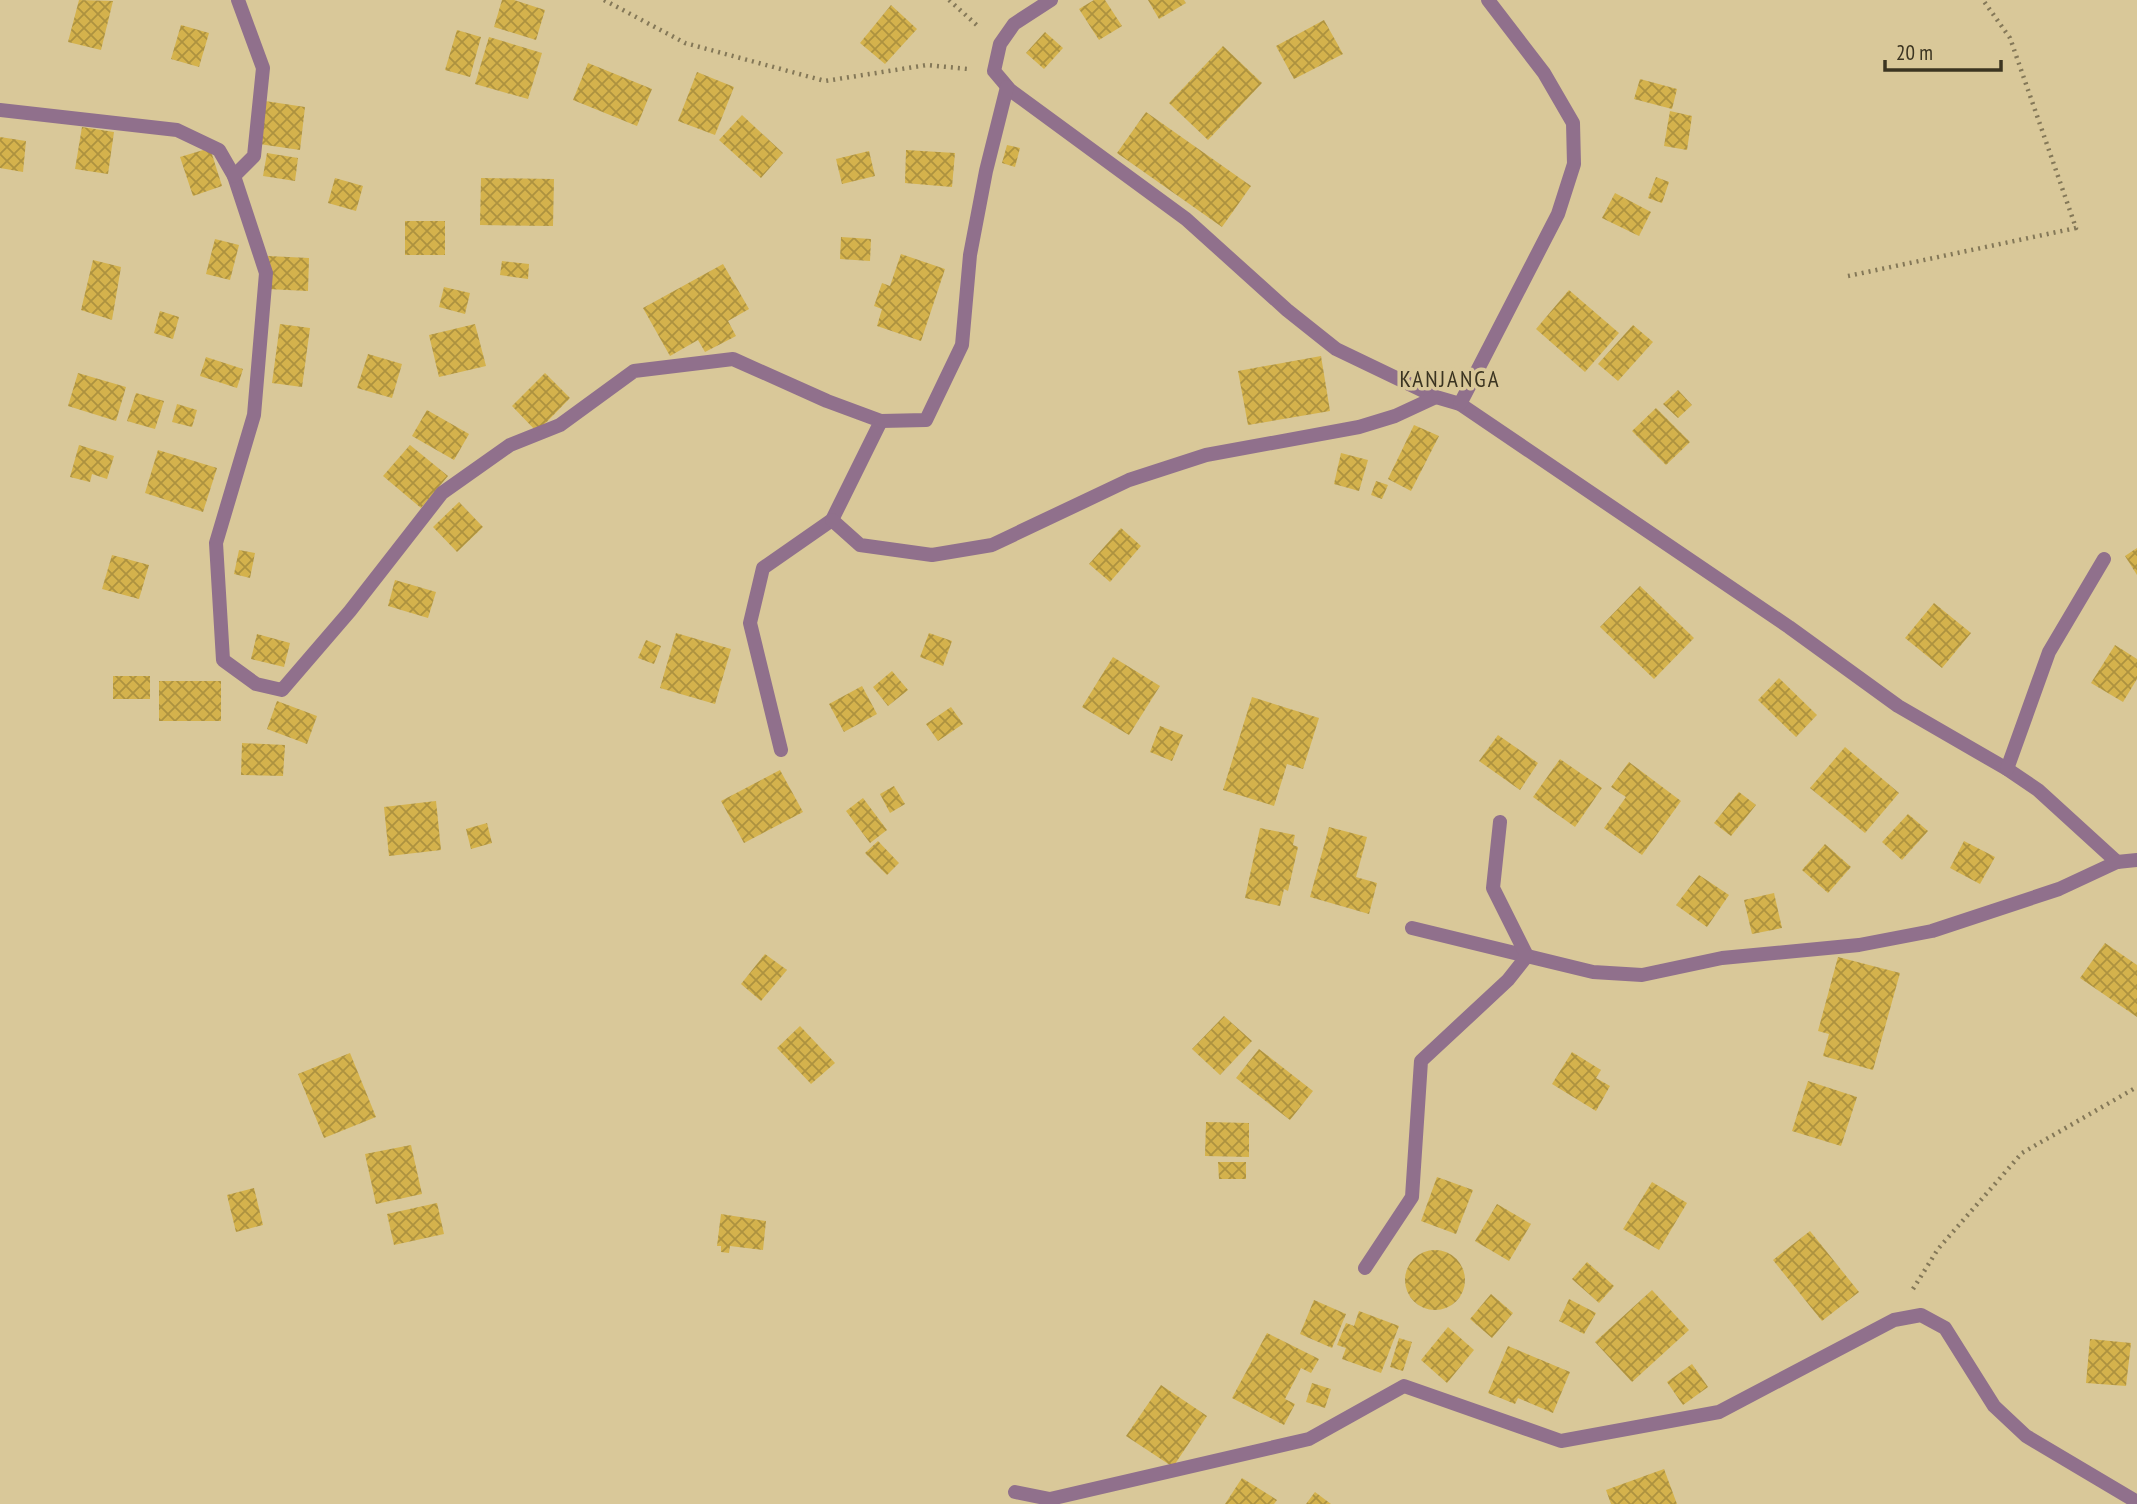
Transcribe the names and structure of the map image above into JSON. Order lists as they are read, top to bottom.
{
  "districts": ["KANJANGA"],
  "scale_bar": "20 m"
}
